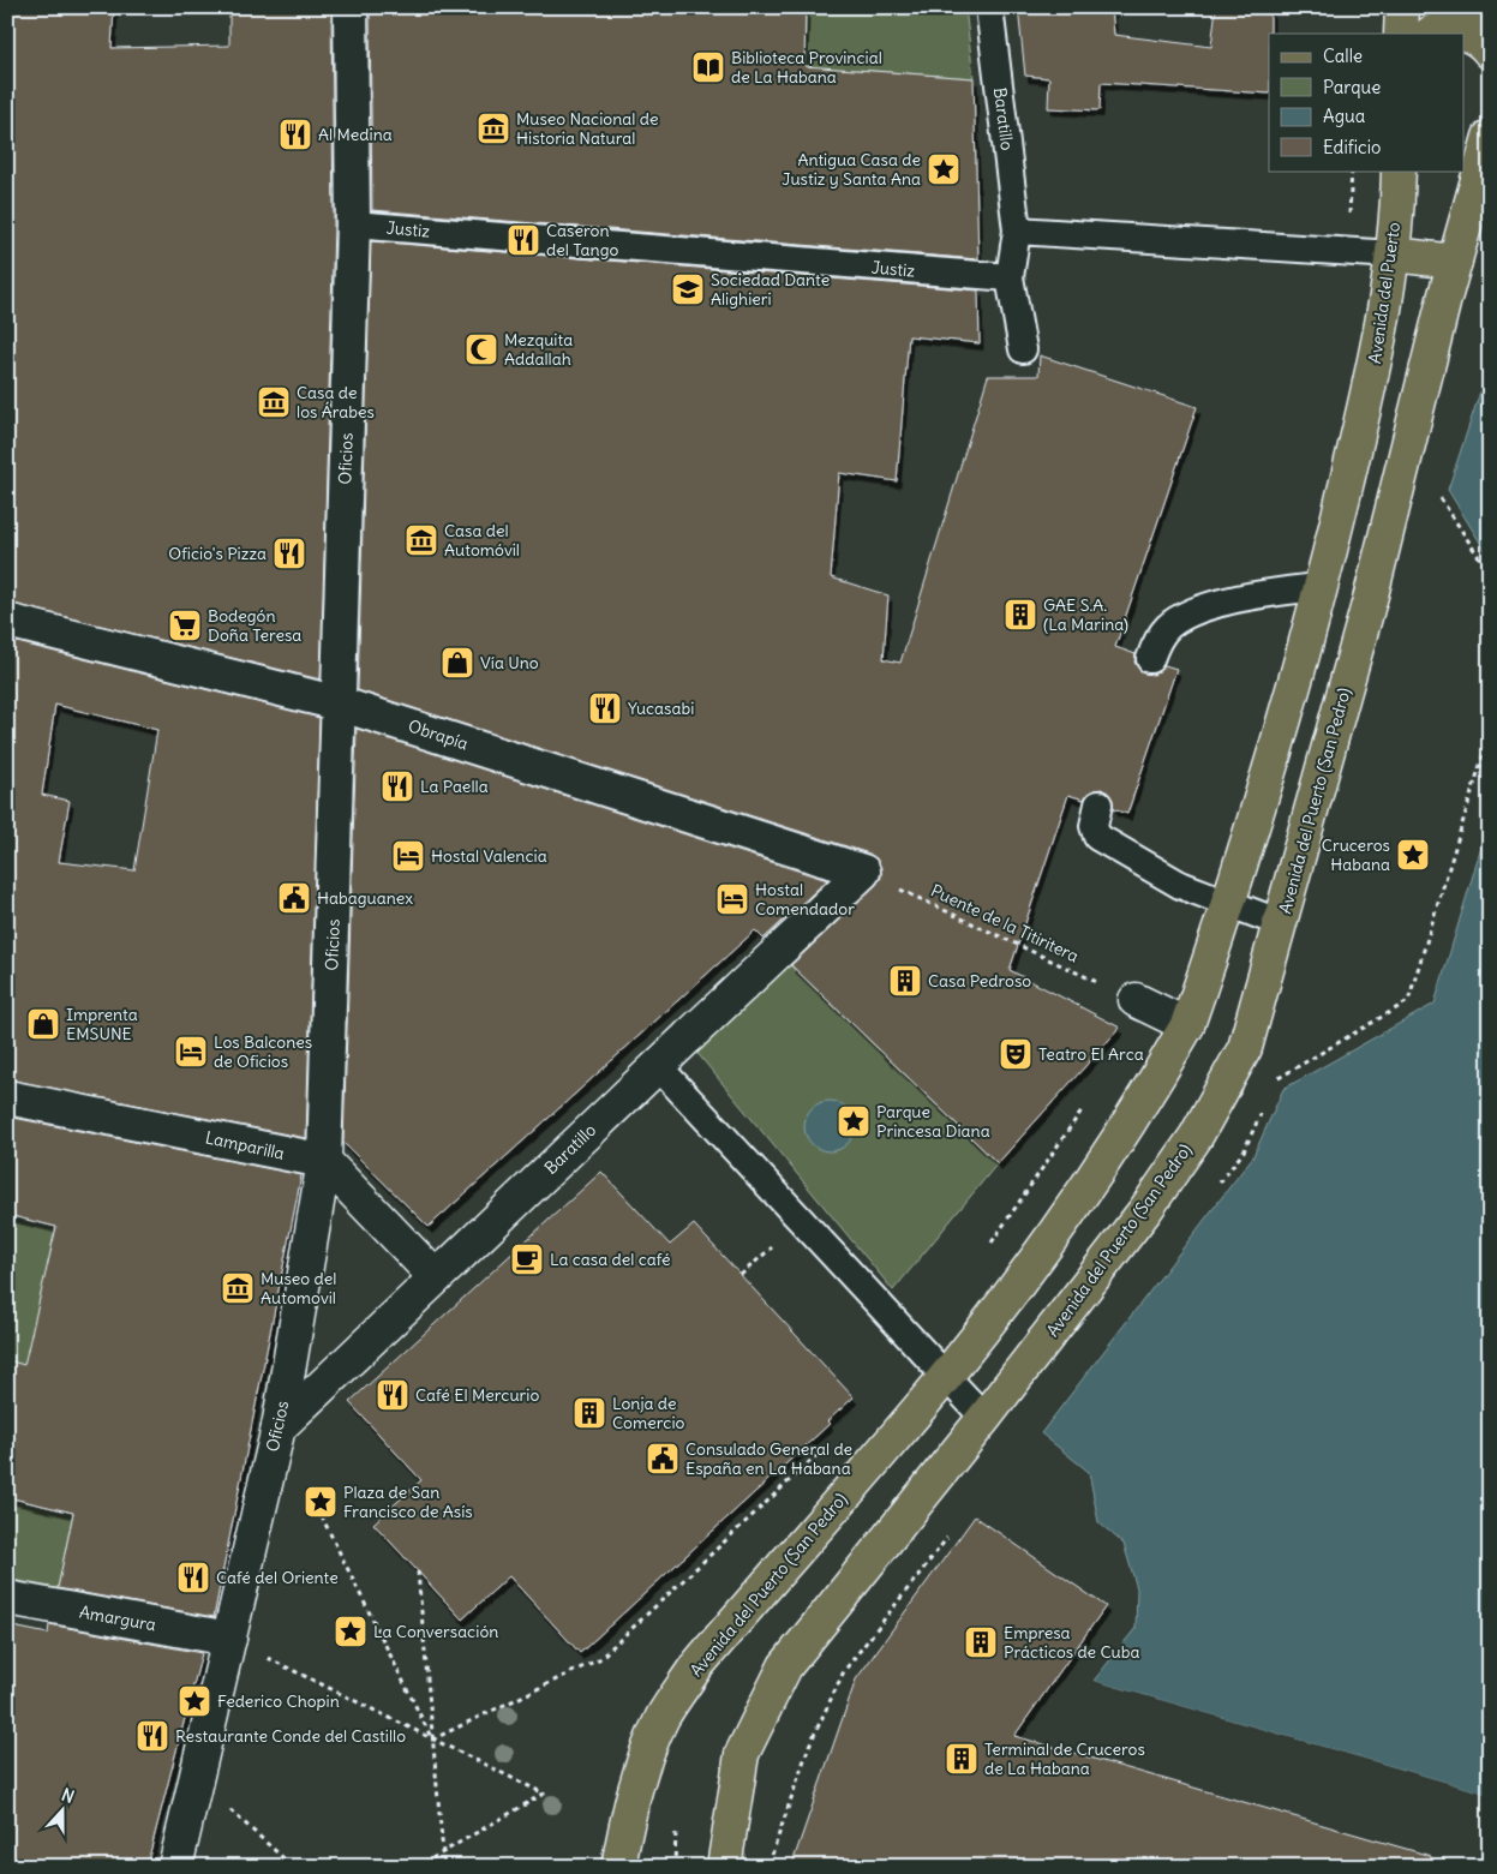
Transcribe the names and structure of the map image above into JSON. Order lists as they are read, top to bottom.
{
  "streets": {
    "main road": ["Avenida del Puerto", "Avenida del Puerto (San Pedro)"],
    "street": [
      "Baratillo",
      "Oficios",
      "Obrapía",
      "Lamparilla",
      "Amargura"
    ],
    "lane": ["Justiz"],
    "path": ["Puente de la Titiritera"]
  },
  "crossings": [
    ["Baratillo", "Oficios"],
    ["Baratillo", "Obrapía"],
    ["Baratillo", "Puente de la Titiritera"],
    ["Justiz", "Oficios"],
    ["Avenida del Puerto", "Avenida del Puerto (San Pedro)"],
    ["Oficios", "Obrapía"],
    ["Oficios", "Lamparilla"],
    ["Oficios", "Amargura"],
    ["Obrapía", "Puente de la Titiritera"]
  ],
  "places": {
    "library": ["Biblioteca Provincial de La Habana"],
    "museum": [
      "Museo Nacional de Historia Natural",
      "Casa de los Árabes",
      "Casa del Automóvil",
      "Museo del Automovil"
    ],
    "restaurant": [
      "Al Medina",
      "Caseron del Tango",
      "Oficio's Pizza",
      "Yucasabi",
      "La Paella",
      "Café El Mercurio",
      "Café del Oriente",
      "Restaurante Conde del Castillo"
    ],
    "place": [
      "Antigua Casa de Justiz y Santa Ana",
      "Cruceros Habana",
      "Parque Princesa Diana",
      "Plaza de San Francisco de Asís",
      "La Conversación",
      "Federico Chopin"
    ],
    "school or university": ["Sociedad Dante Alighieri"],
    "mosque": ["Mezquita Addallah"],
    "building": [
      "GAE S.A. (La Marina)",
      "Casa Pedroso",
      "Lonja de Comercio",
      "Empresa Prácticos de Cuba",
      "Terminal de Cruceros de La Habana"
    ],
    "supermarket": ["Bodegón Doña Teresa"],
    "shop": ["Vía Uno", "Imprenta EMSUNE"],
    "hotel": ["Hostal Valencia", "Hostal Comendador", "Los Balcones de Oficios"],
    "public building": ["Habaguanex", "Consulado General de España en La Habana"],
    "theatre": ["Teatro El Arca"],
    "cafe": ["La casa del café"]
  },
  "legend": [
    "Calle",
    "Parque",
    "Agua",
    "Edificio"
  ],
  "north": "top"
}
